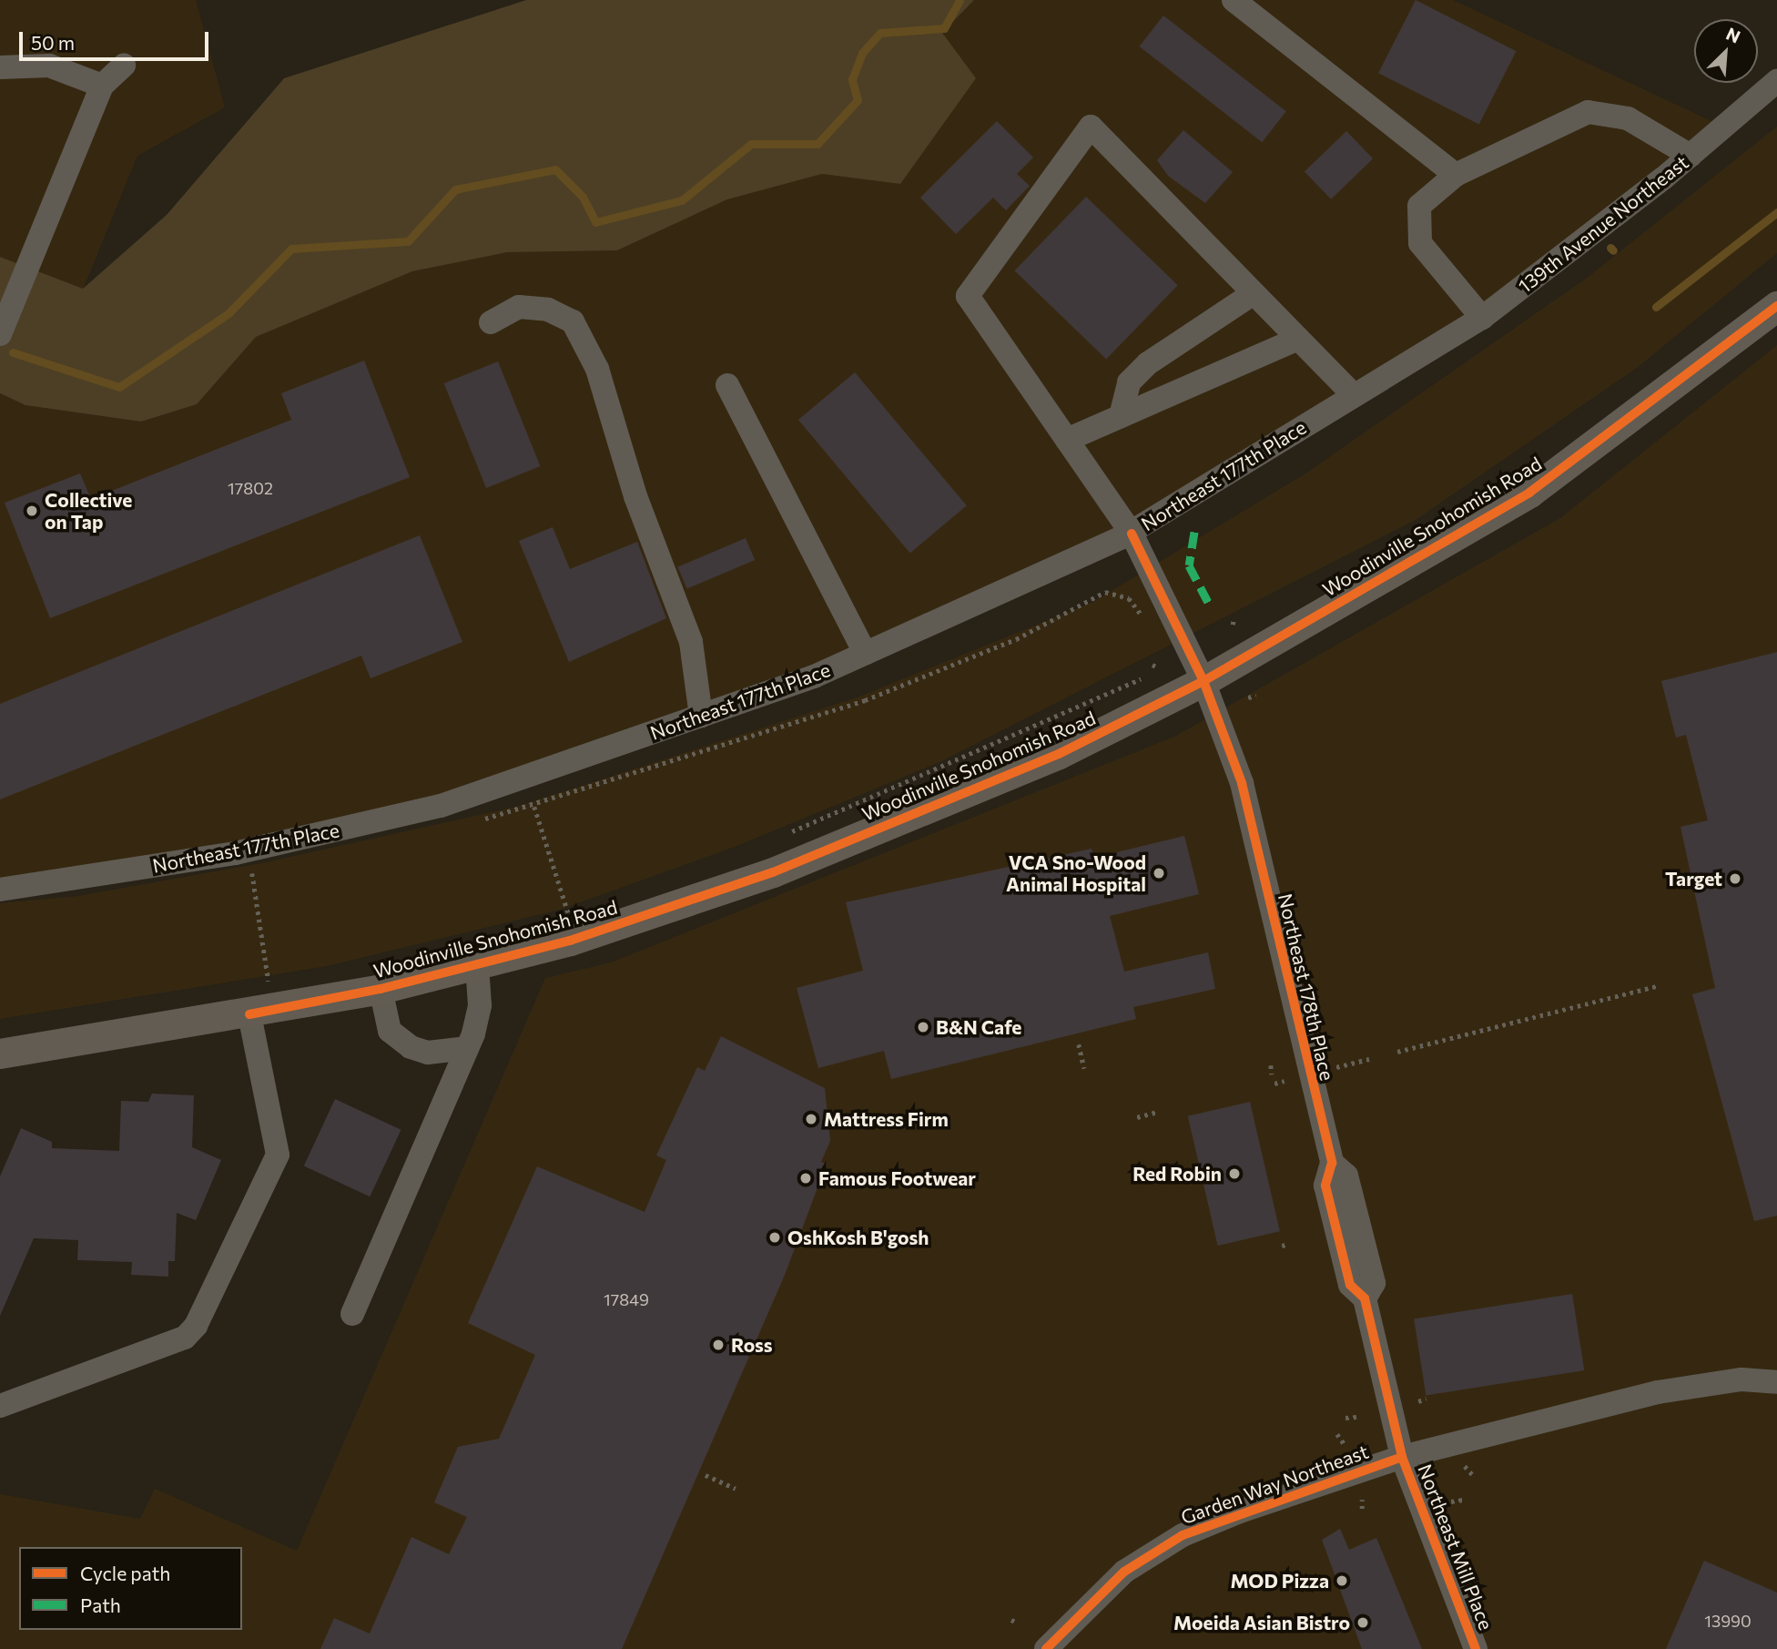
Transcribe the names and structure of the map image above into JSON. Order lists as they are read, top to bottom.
{
  "streets": {
    "main road": ["Woodinville Snohomish Road"],
    "street": [
      "139th Avenue Northeast",
      "Northeast 177th Place",
      "Northeast 178th Place",
      "Garden Way Northeast",
      "Northeast Mill Place"
    ]
  },
  "crossings": [
    ["139th Avenue Northeast", "Northeast 177th Place"],
    ["Northeast 177th Place", "Northeast 178th Place"],
    ["Woodinville Snohomish Road", "Northeast 178th Place"],
    ["Northeast 178th Place", "Garden Way Northeast"],
    ["Northeast 178th Place", "Northeast Mill Place"],
    ["Garden Way Northeast", "Northeast Mill Place"]
  ],
  "places": [
    "Collective on Tap",
    "VCA Sno-Wood Animal Hospital",
    "Target",
    "B&N Cafe",
    "Mattress Firm",
    "Red Robin",
    "Famous Footwear",
    "OshKosh B'gosh",
    "Ross",
    "MOD Pizza",
    "Moeida Asian Bistro"
  ],
  "house_numbers": ["17802", "17849", "13990"],
  "legend": ["Cycle path", "Path"],
  "scale_bar": "50 m",
  "north": "top right"
}
